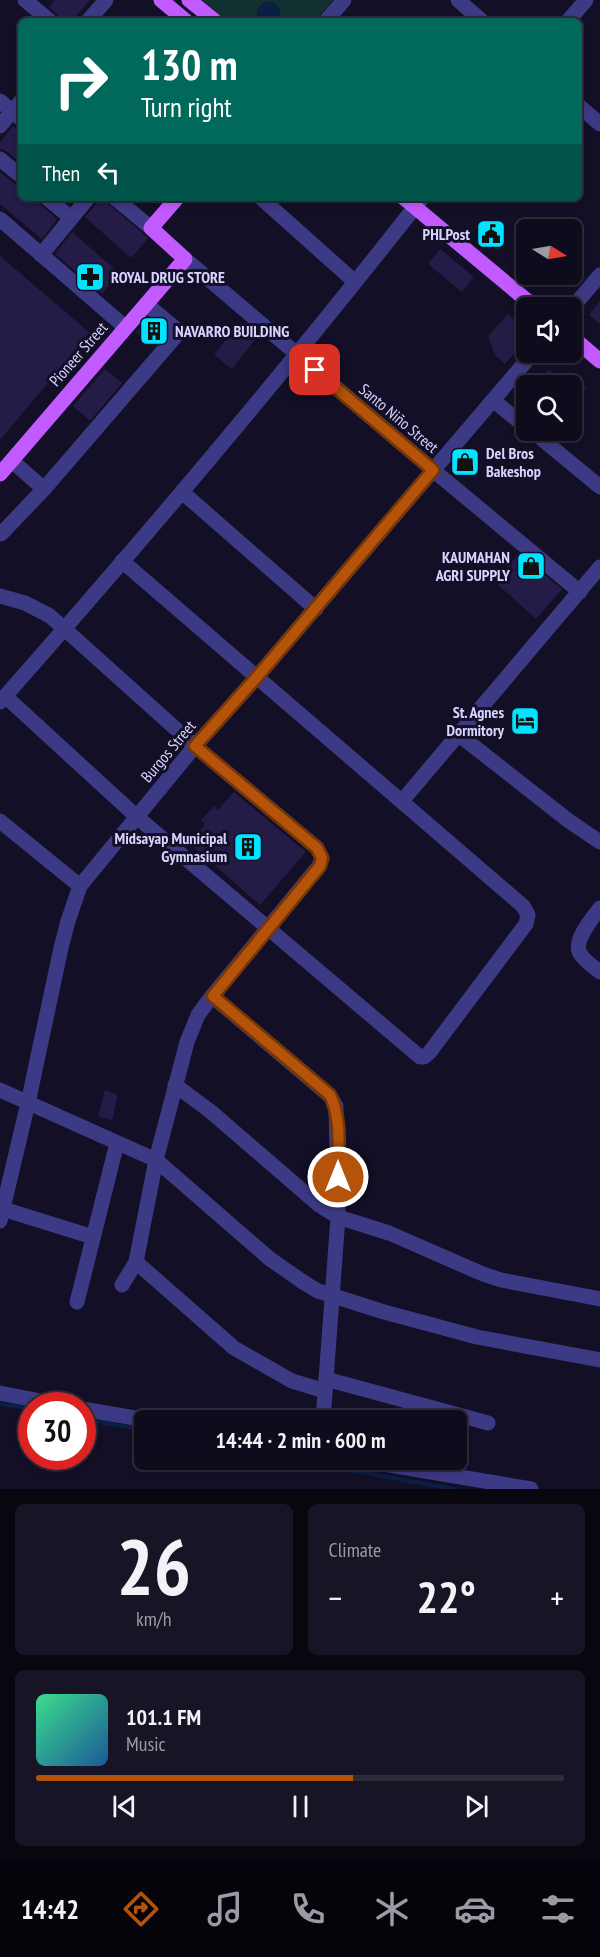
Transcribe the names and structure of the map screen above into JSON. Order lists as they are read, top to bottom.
{
  "streets": {
    "main road": ["Pioneer Street", "Santo Niño Street"],
    "street": ["Burgos Street"]
  },
  "crossings": [
    ["Pioneer Street", "Santo Niño Street"],
    ["Santo Niño Street", "Burgos Street"]
  ],
  "places": {
    "public building": ["PHLPost"],
    "pharmacy": ["ROYAL DRUG STORE"],
    "building": ["NAVARRO BUILDING", "Midsayap Municipal Gymnasium"],
    "shop": ["Del Bros Bakeshop", "KAUMAHAN AGRI SUPPLY"],
    "hotel": ["St. Agnes Dormitory"]
  },
  "north": "right",
  "page": {
    "turn": ["130 m", "Turn right"],
    "then": "Then",
    "limit": "30",
    "trip": "14:44 · 2 min · 600 m",
    "tile": [
      ["26", "km/h"],
      "Climate"
    ],
    "heat": ["−", "22°", "+"],
    "song": ["101.1 FM", "Music"],
    "tabs": "14:42"
  }
}
